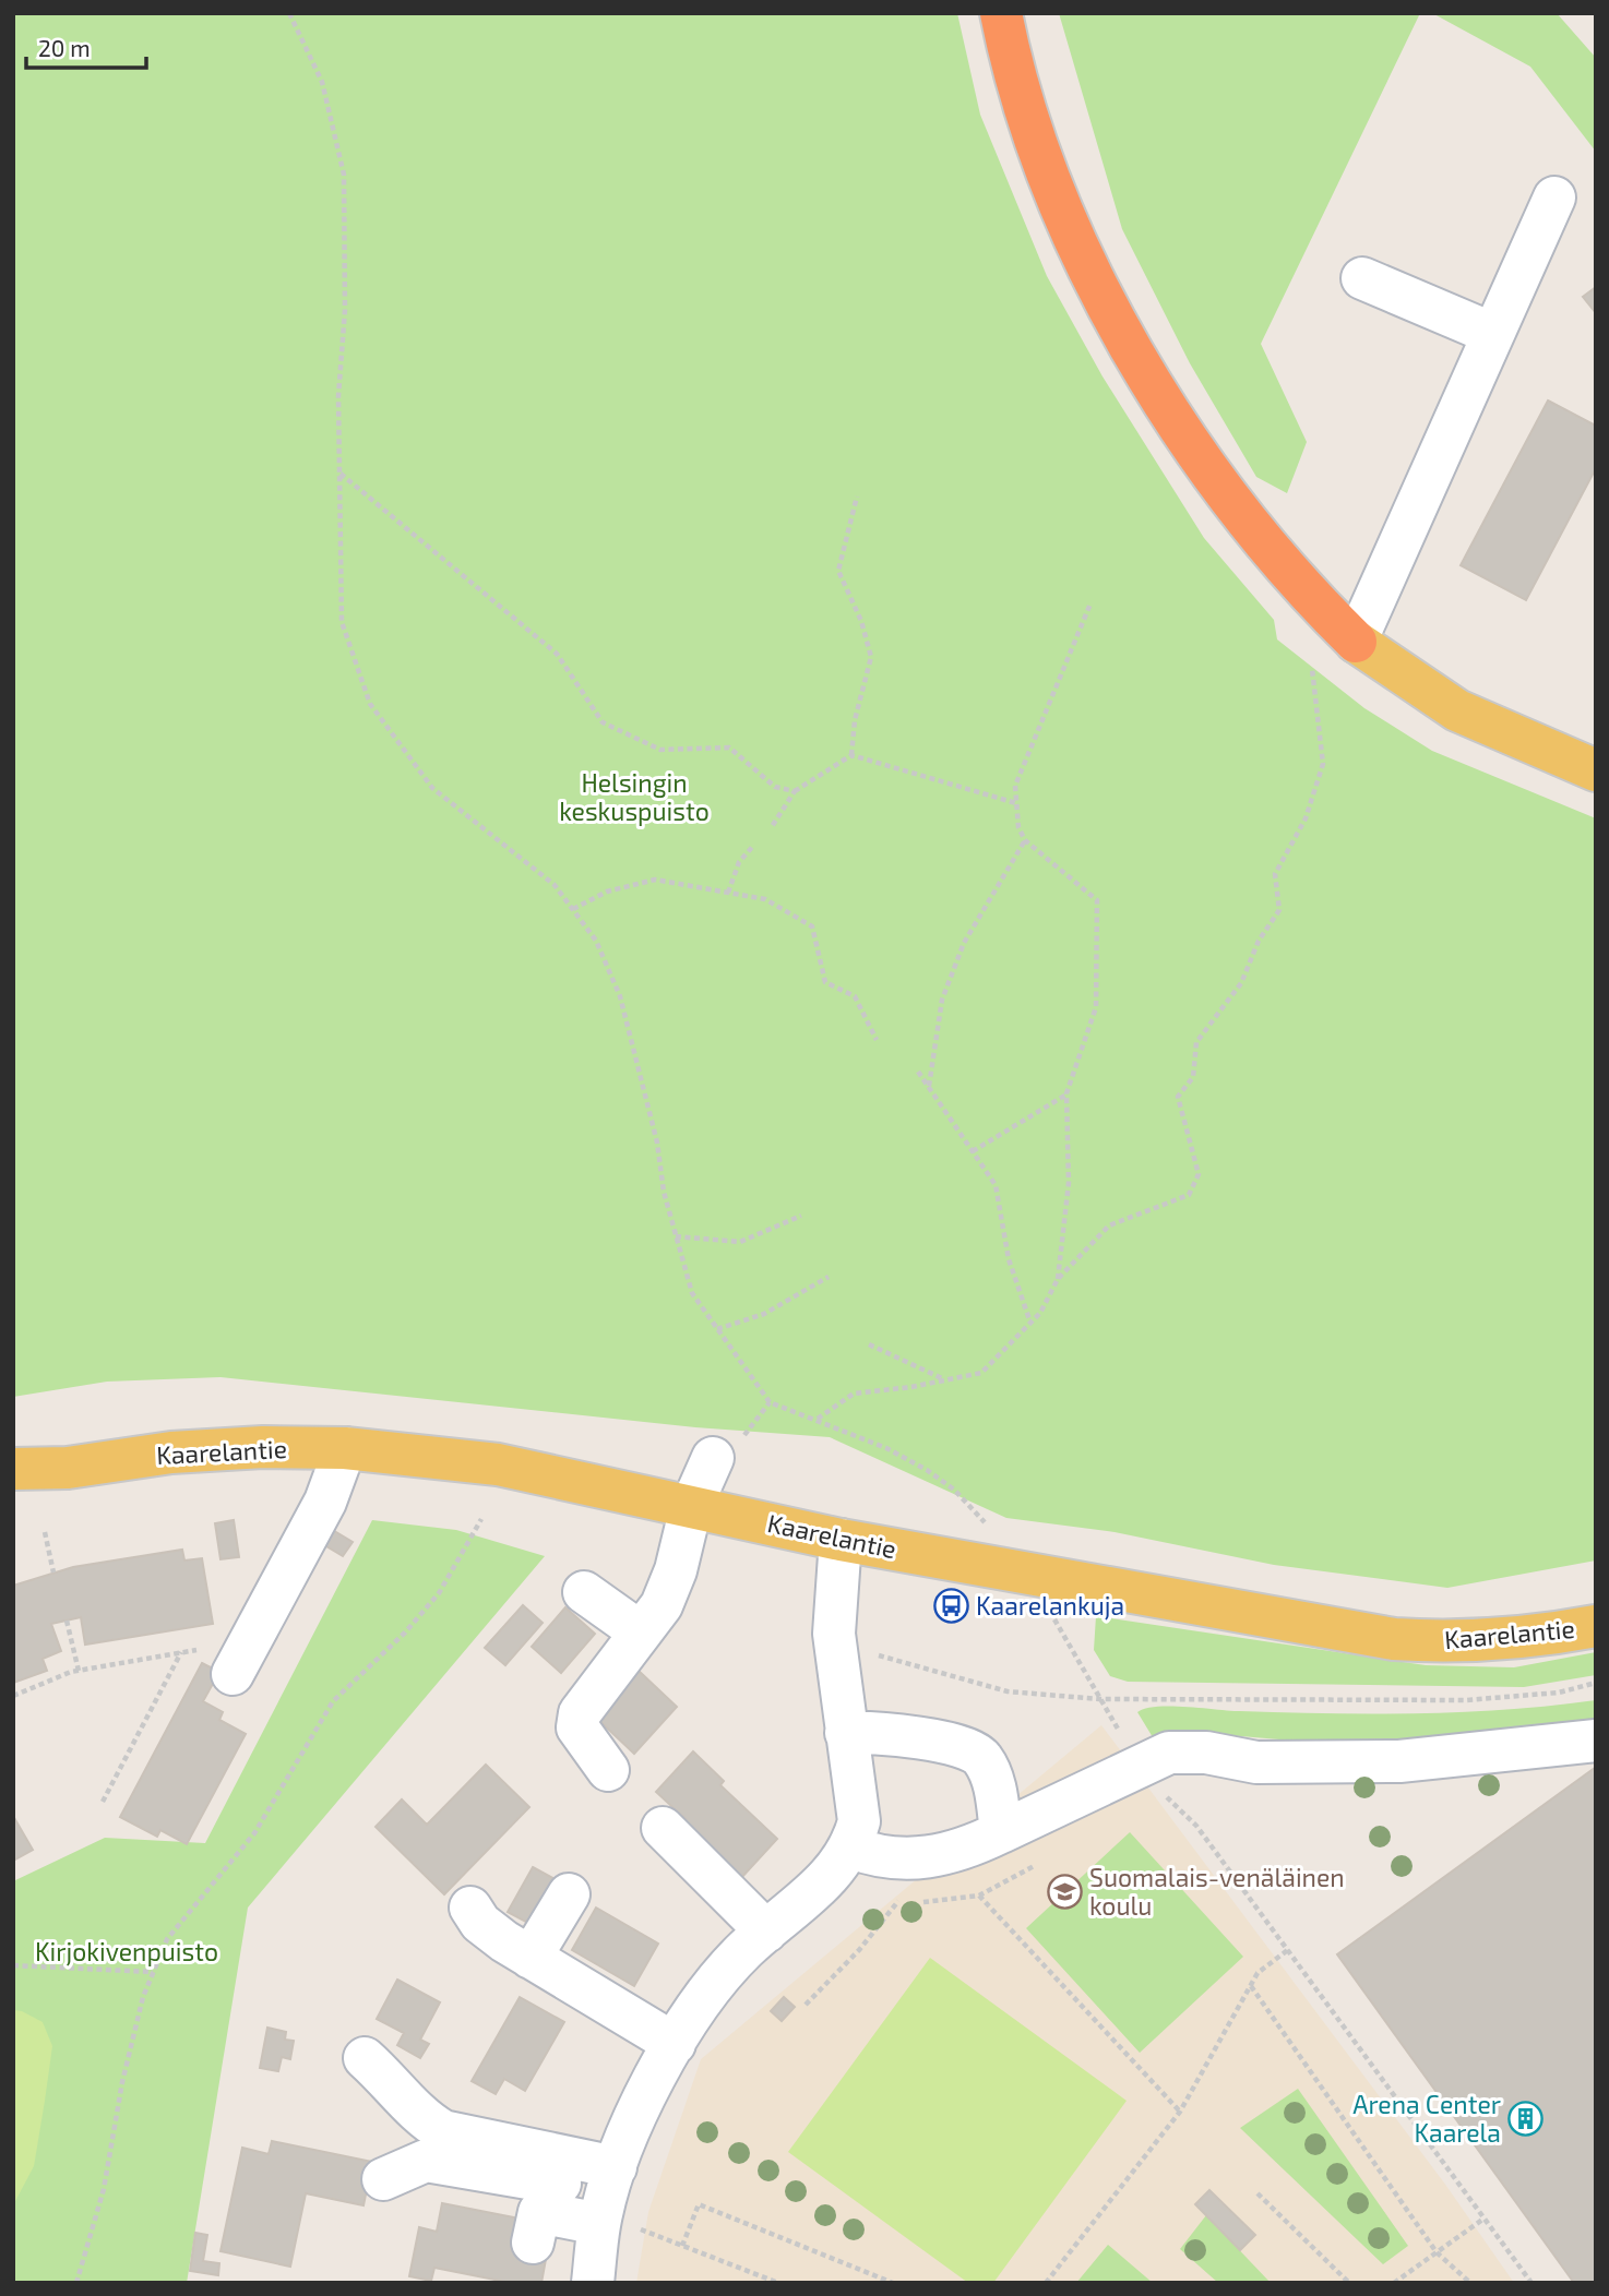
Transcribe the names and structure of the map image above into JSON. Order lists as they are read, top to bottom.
{
  "streets": {
    "main road": ["Kaarelantie"]
  },
  "parks": ["Helsingin keskuspuisto", "Kirjokivenpuisto"],
  "places": {
    "bus stop": ["Kaarelankuja"],
    "school or university": ["Suomalais-venäläinen koulu"],
    "building": ["Arena Center Kaarela"]
  },
  "scale_bar": "20 m"
}
